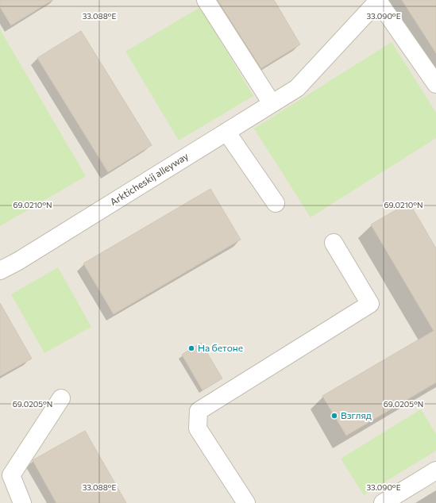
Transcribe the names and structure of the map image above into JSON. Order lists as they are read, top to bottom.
{
  "streets": {
    "street": ["Arkticheskij alleyway"]
  },
  "places": ["На бетоне", "Взгляд"],
  "coordinates": [
    "33.088°E",
    "33.090°E",
    "69.0210°N",
    "69.0205°N"
  ]
}
